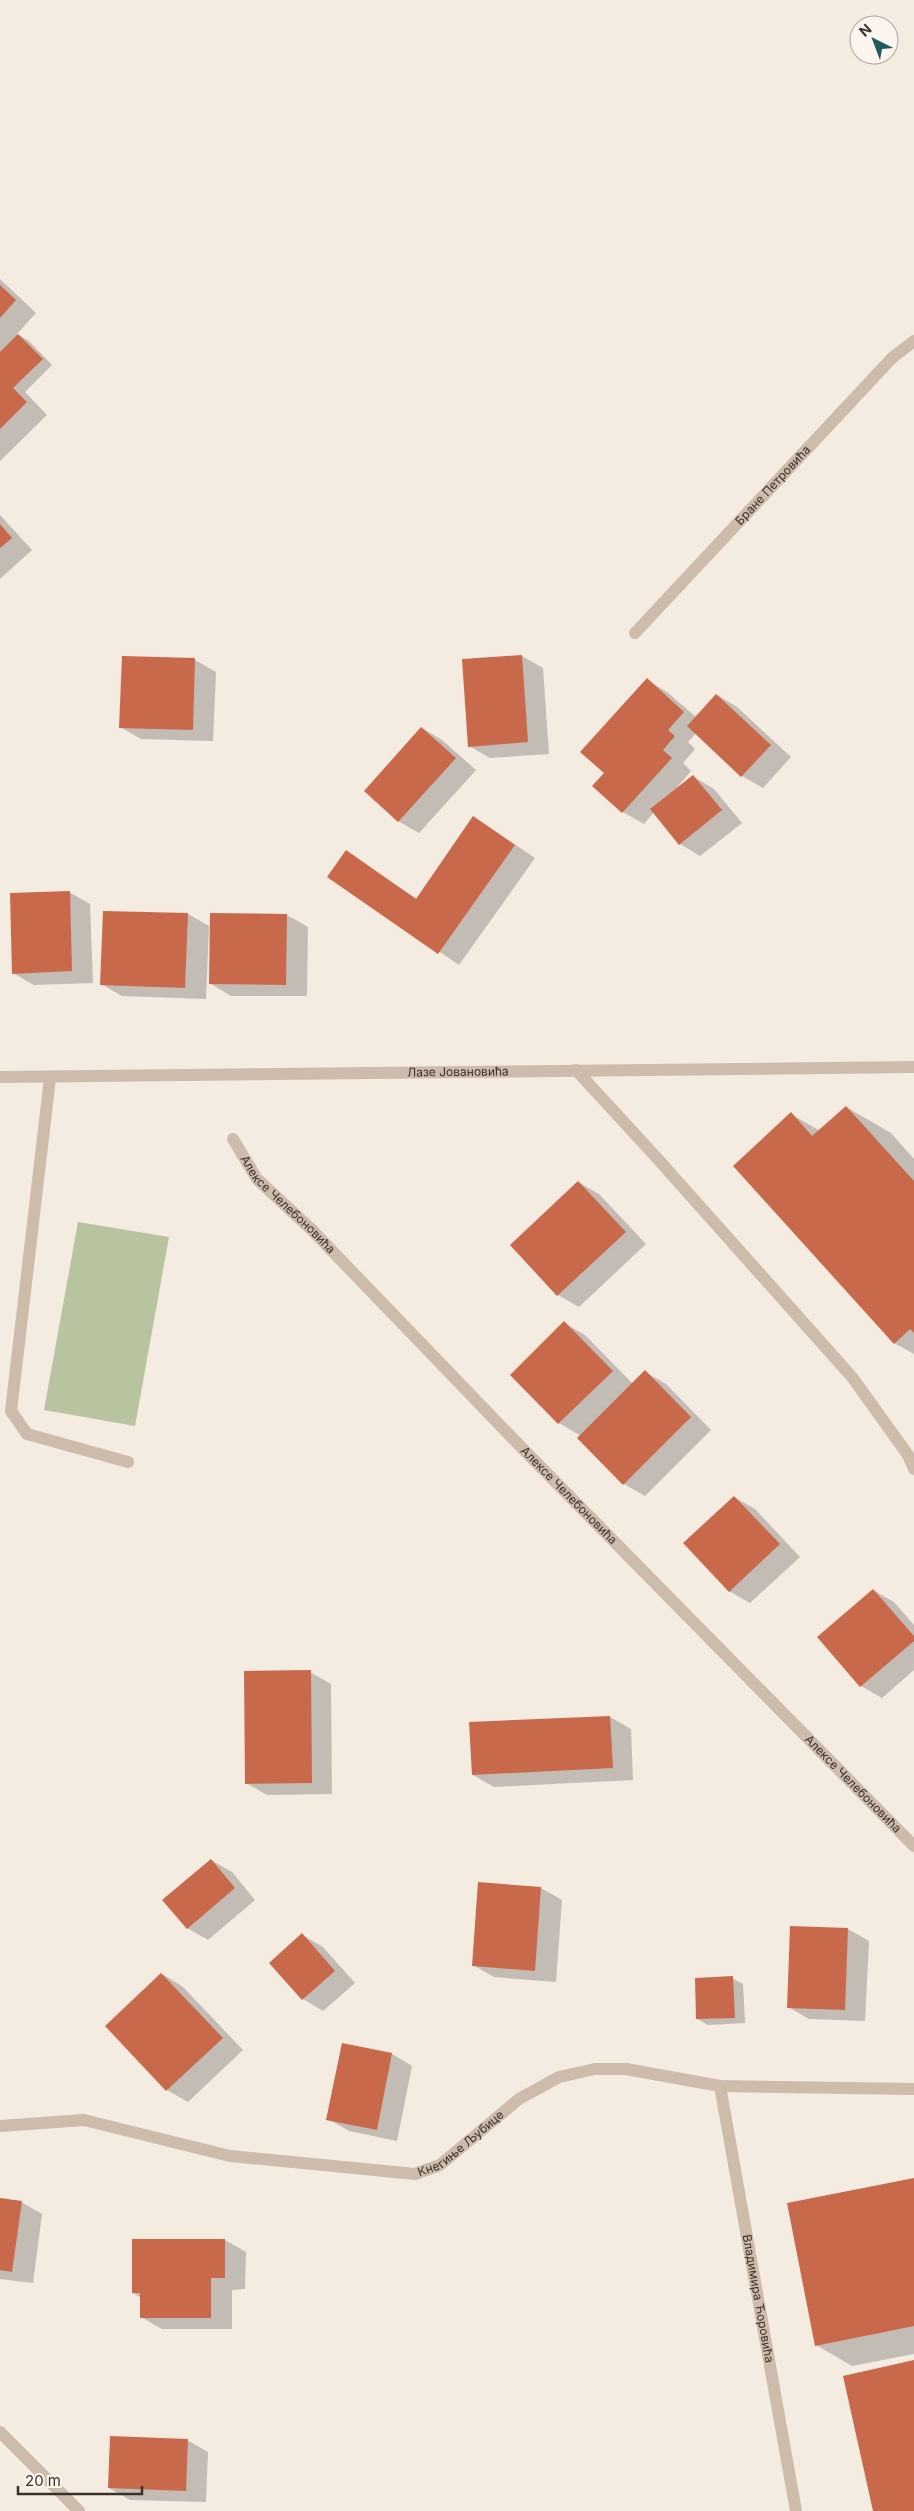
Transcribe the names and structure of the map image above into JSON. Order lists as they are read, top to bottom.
{
  "streets": {
    "street": [
      "Бране Петровића",
      "Лазе Јовановића",
      "Алексе Челебоновића",
      "Кнегиње Љубице",
      "Владимира Ћоровића"
    ]
  },
  "crossings": [
    ["Кнегиње Љубице", "Владимира Ћоровића"]
  ],
  "scale_bar": "20 m",
  "north": "top left"
}
